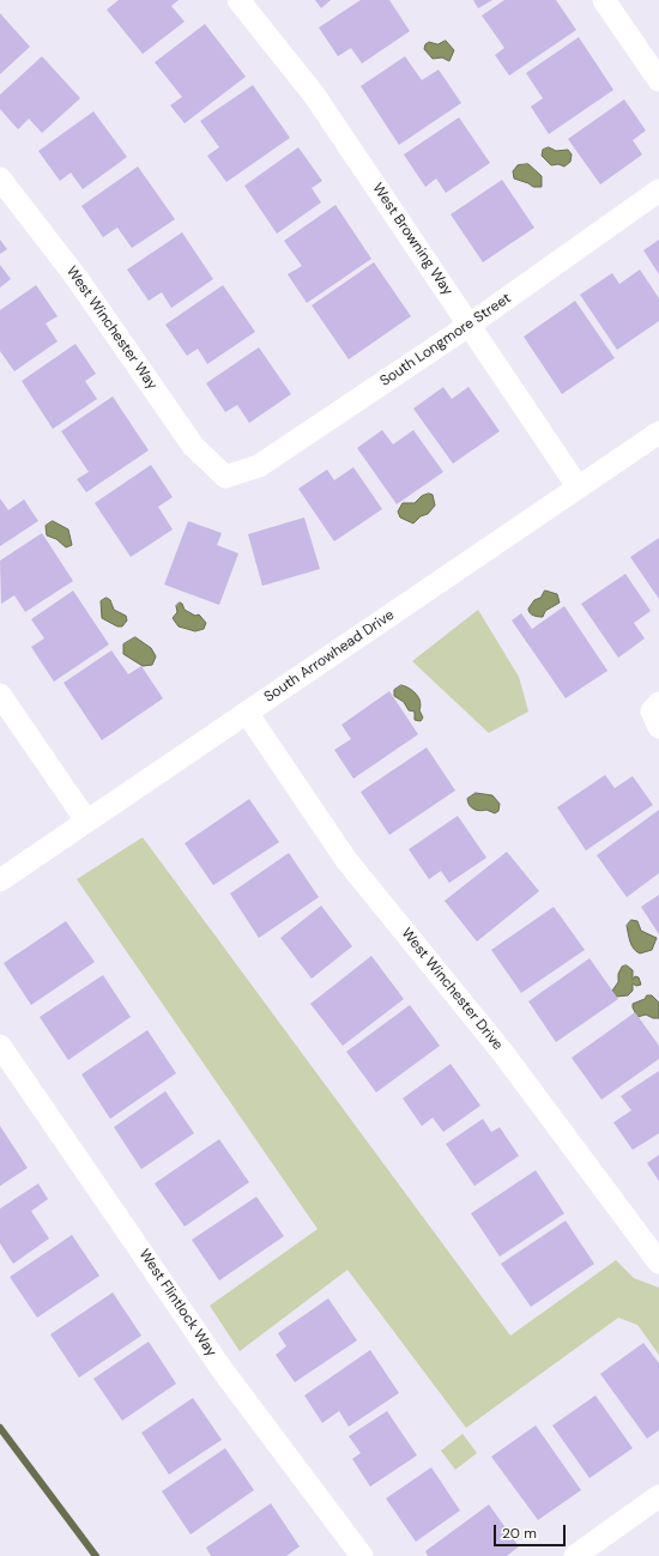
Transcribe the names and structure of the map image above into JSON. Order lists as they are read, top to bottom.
{
  "streets": {
    "street": [
      "West Browning Way",
      "West Winchester Way",
      "South Longmore Street",
      "South Arrowhead Drive",
      "West Winchester Drive",
      "West Flintlock Way"
    ]
  },
  "crossings": [
    ["West Browning Way", "South Longmore Street"],
    ["West Browning Way", "South Arrowhead Drive"],
    ["West Winchester Way", "South Longmore Street"],
    ["South Arrowhead Drive", "West Winchester Drive"]
  ],
  "scale_bar": "20 m"
}
